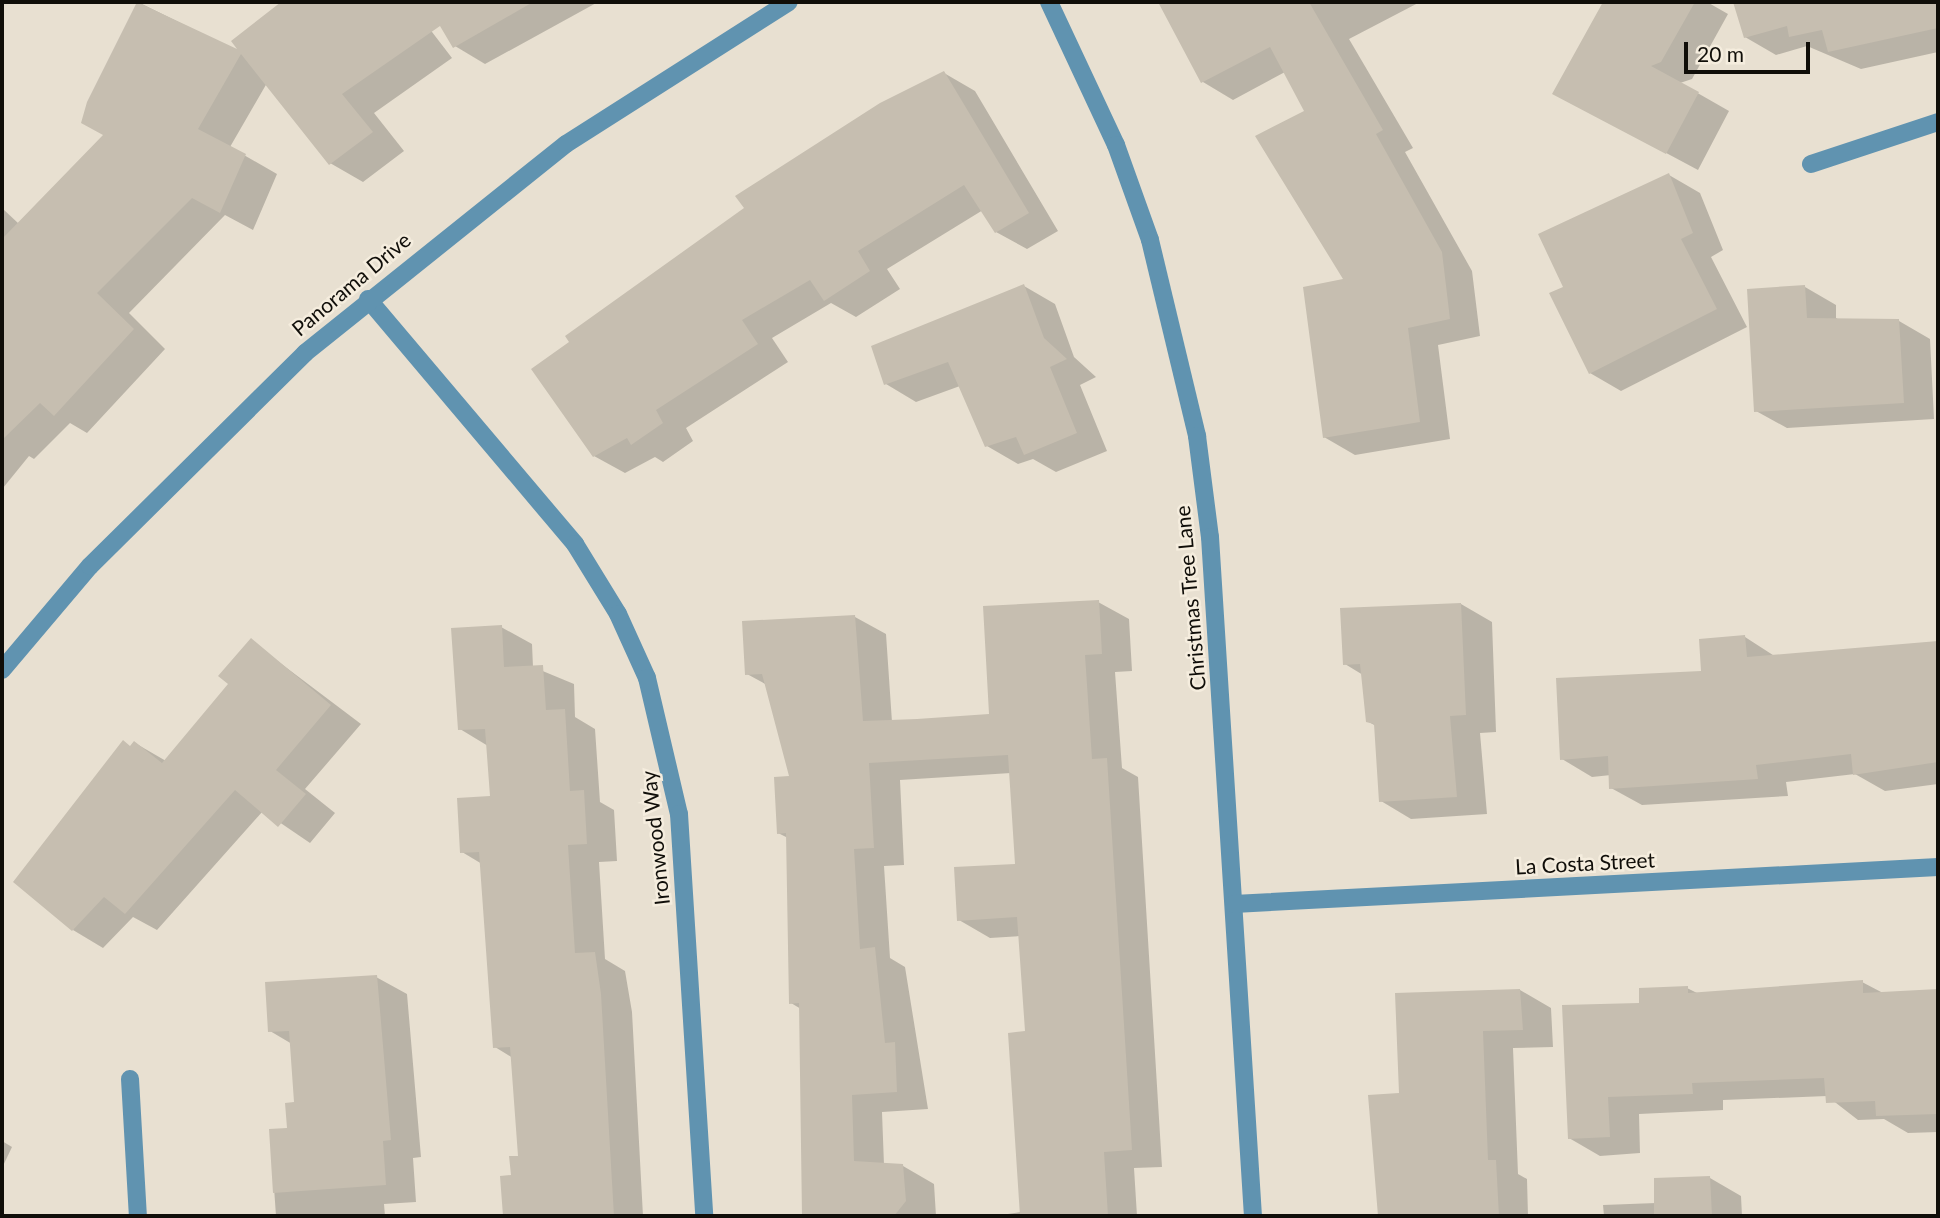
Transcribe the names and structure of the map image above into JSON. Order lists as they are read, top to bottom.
{
  "streets": {
    "street": [
      "Panorama Drive",
      "Christmas Tree Lane",
      "Ironwood Way",
      "La Costa Street"
    ]
  },
  "crossings": [
    ["Panorama Drive", "Ironwood Way"],
    ["Christmas Tree Lane", "La Costa Street"]
  ],
  "scale_bar": "20 m"
}
